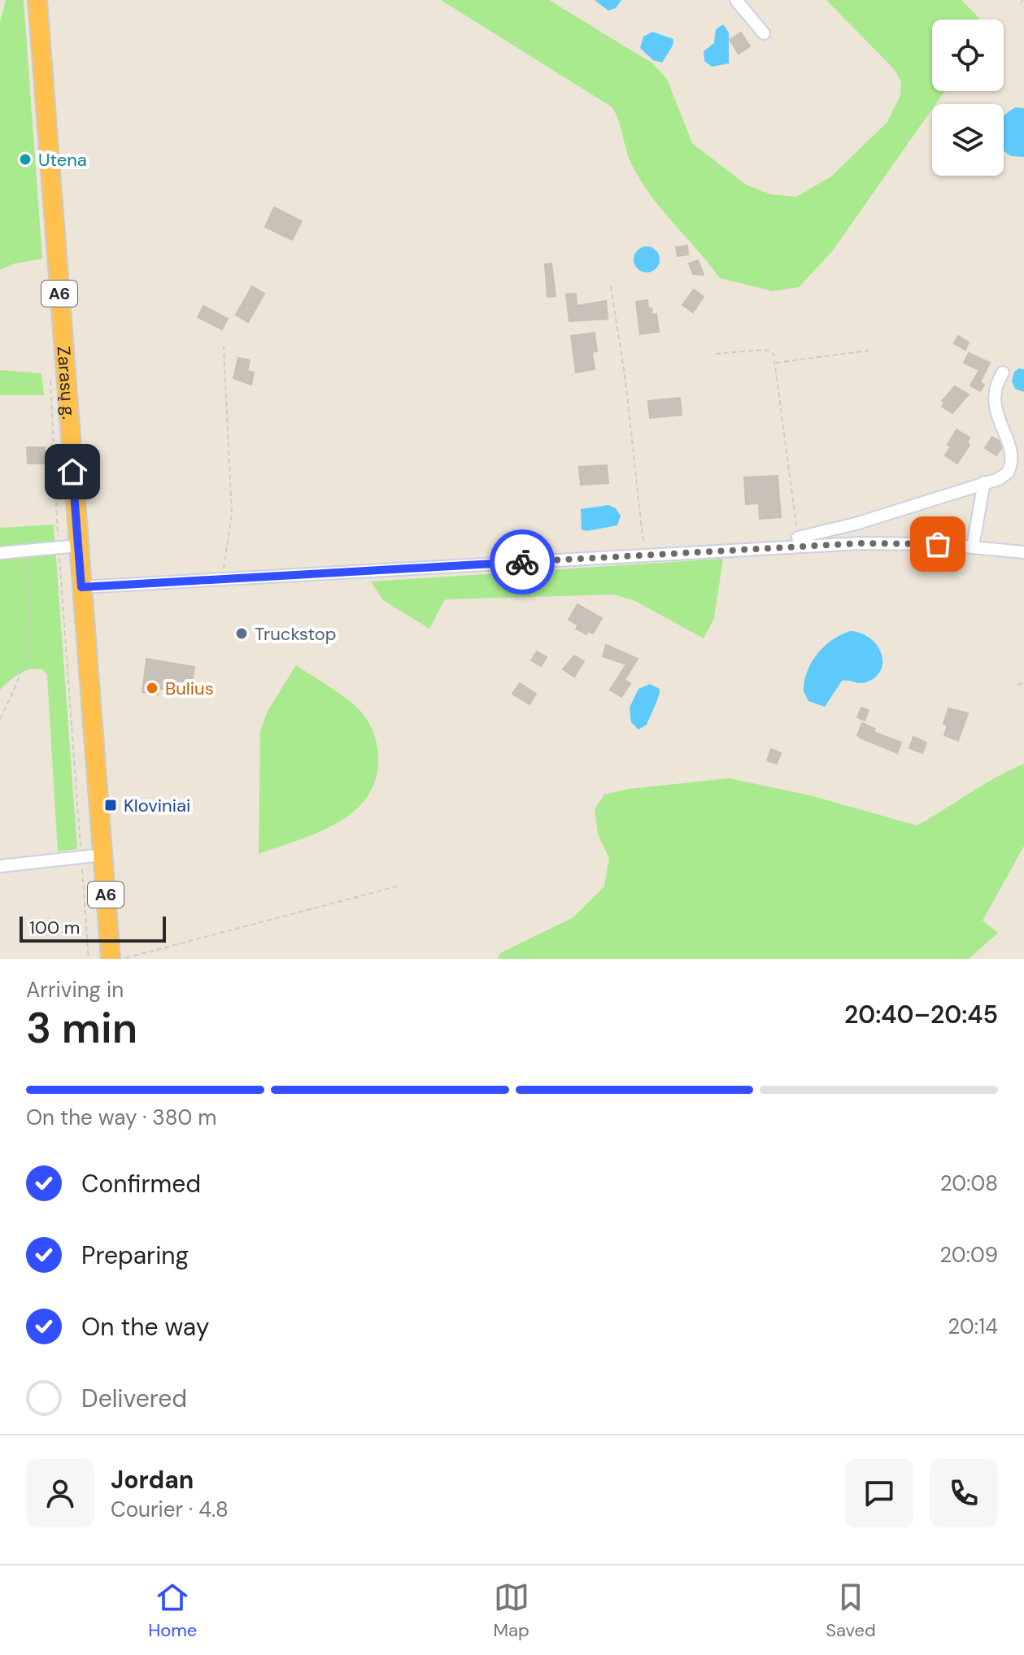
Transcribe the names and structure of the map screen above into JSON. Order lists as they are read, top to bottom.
{
  "streets": {
    "highway": ["A6", "Zarasų g."]
  },
  "places": {
    "other": ["Utena", "Truckstop", "Bulius"],
    "transit": ["Kloviniai"]
  },
  "scale_bar": "100 m",
  "page": {
    "scale": "100 m",
    "heading": ["3 min", "Arriving in", "20:40–20:45"],
    "panel": ["Jordan", "Courier · 4.8"],
    "bar": "On the way · 380 m",
    "list": [
      ["Confirmed", "20:08"],
      ["Preparing", "20:09"],
      ["On the way", "20:14"],
      "Delivered"
    ],
    "tabs": ["Home", "Map", "Saved"]
  }
}
